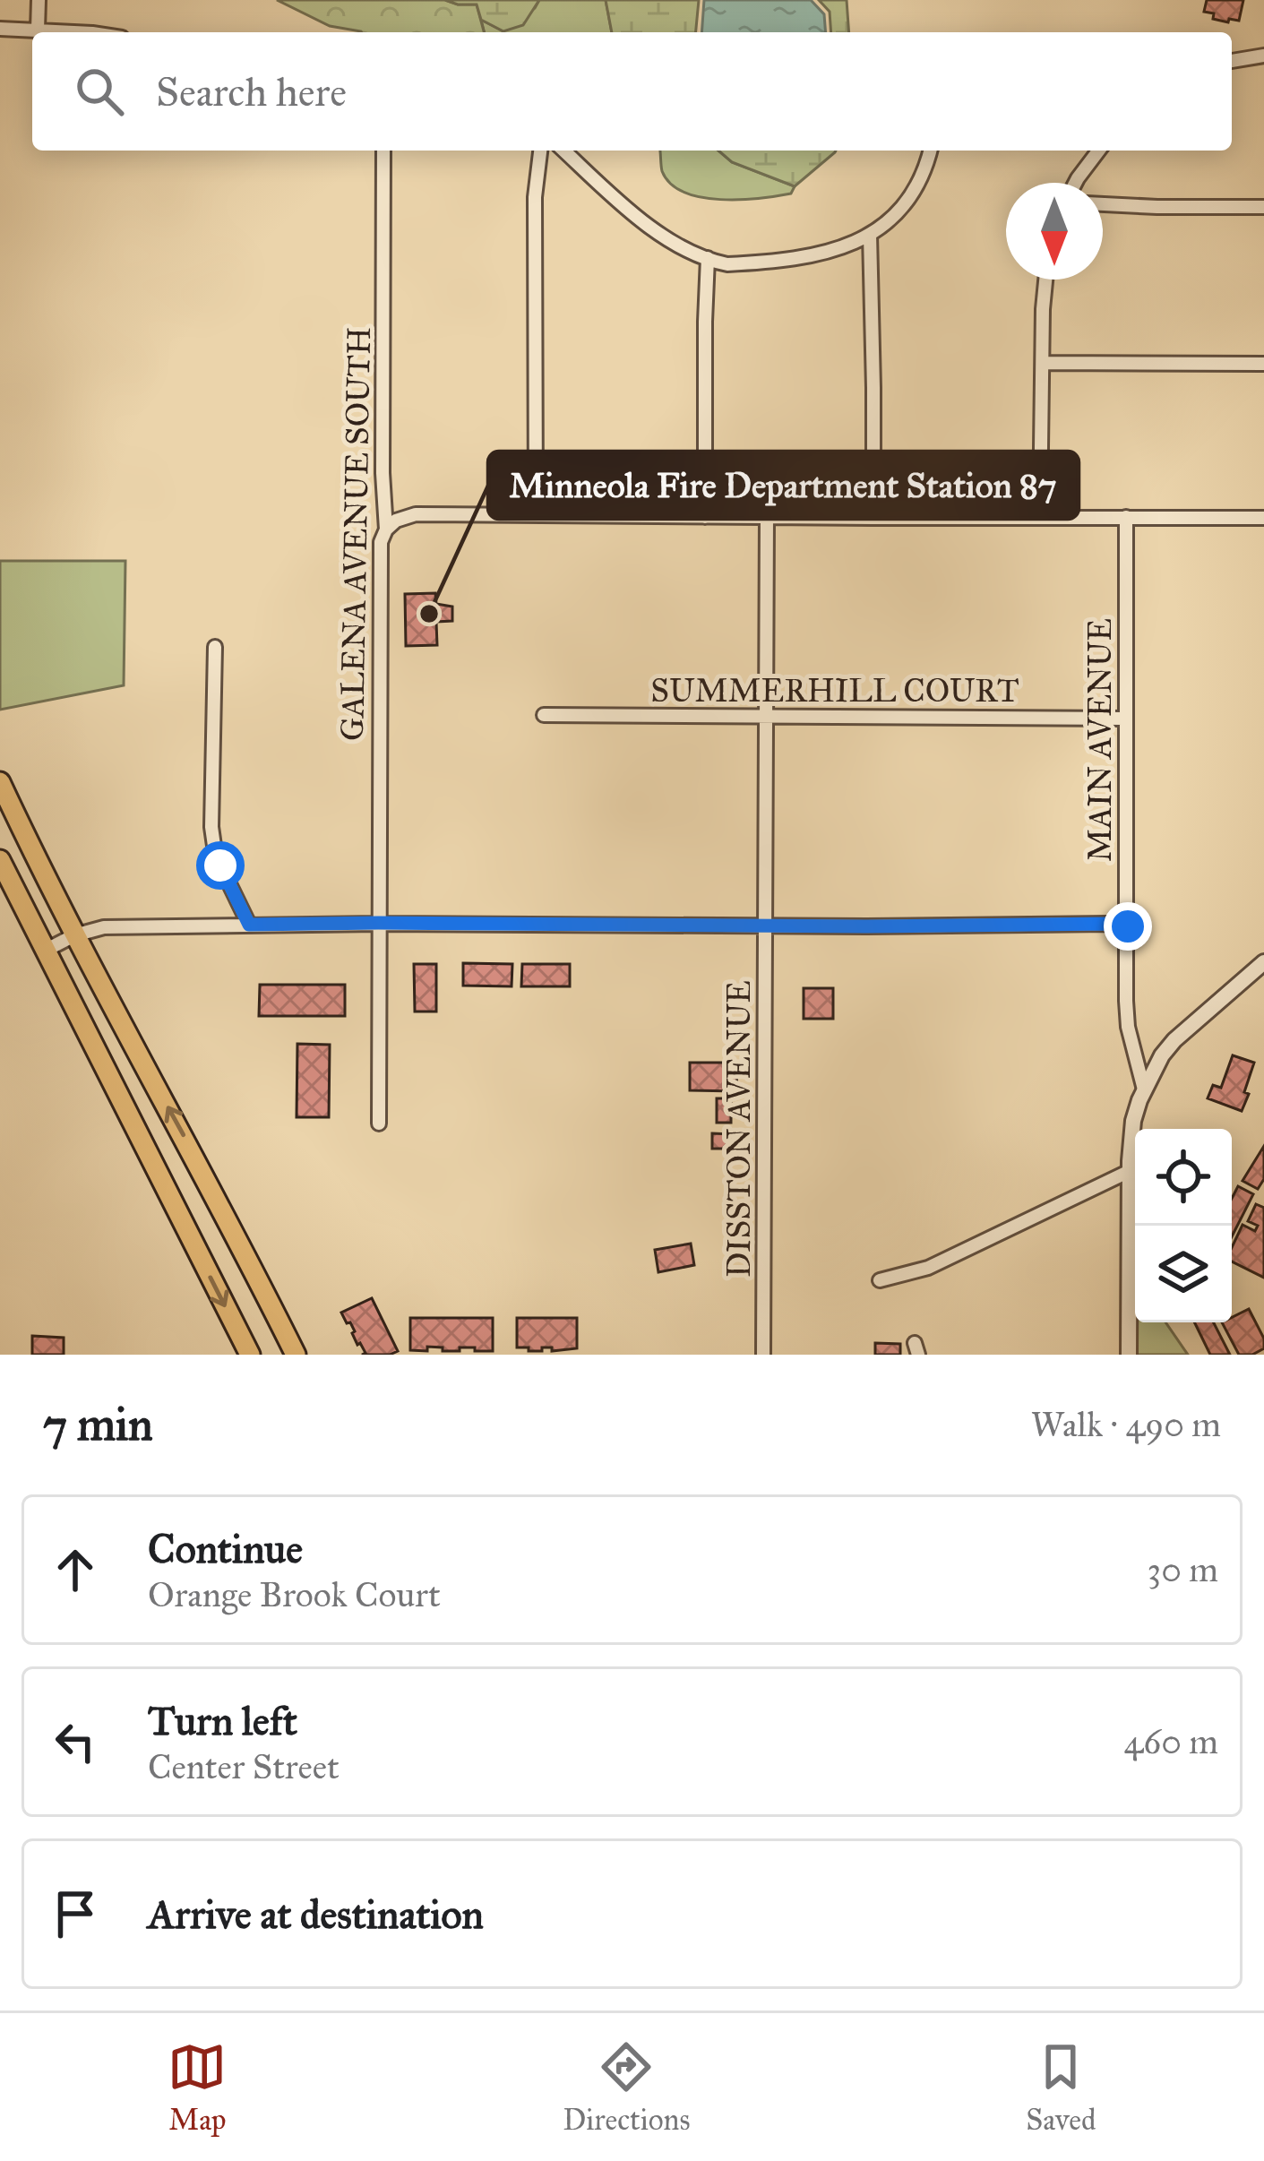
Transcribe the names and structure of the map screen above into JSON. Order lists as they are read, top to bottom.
{
  "streets": {
    "street": [
      "GALENA AVENUE SOUTH",
      "SUMMERHILL COURT",
      "MAIN AVENUE",
      "DISSTON AVENUE"
    ]
  },
  "crossings": [
    ["SUMMERHILL COURT", "MAIN AVENUE"],
    ["SUMMERHILL COURT", "DISSTON AVENUE"]
  ],
  "places": ["Minneola Fire Department Station 87"],
  "north": "bottom",
  "page": {
    "search": "Search here",
    "heading": ["7 min", "Walk · 490 m"],
    "list": [
      ["Continue", "Orange Brook Court", "30 m"],
      ["Turn left", "Center Street", "460 m"],
      "Arrive at destination"
    ],
    "nav": ["Map", "Directions", "Saved"]
  }
}
